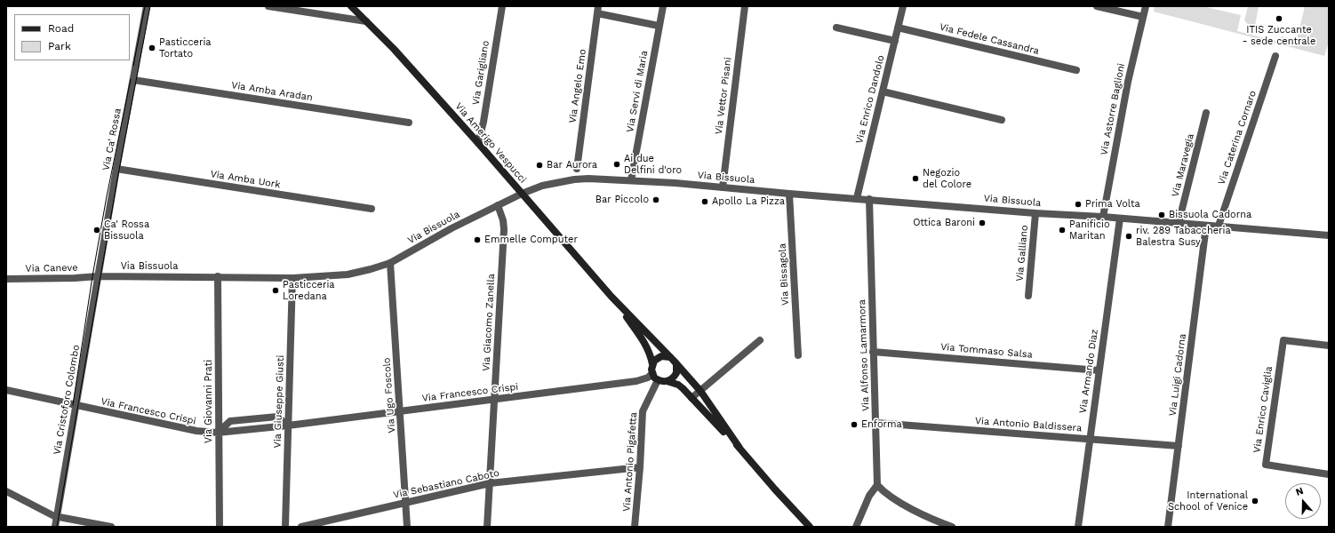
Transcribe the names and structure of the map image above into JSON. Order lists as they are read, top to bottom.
{
  "streets": {
    "main road": ["Via Amerigo Vespucci"],
    "street": [
      "Via Fedele Cassandra",
      "Via Garigliano",
      "Via Angelo Emo",
      "Via Amba Aradan",
      "Via Servi di Maria",
      "Via Vettor Pisani",
      "Via Enrico Dandolo",
      "Via Astorre Baglioni",
      "Via Caterina Cornaro",
      "Via Ca' Rossa",
      "Via Maravegia",
      "Via Bissuola",
      "Via Amba Uork",
      "Via Galliano",
      "Via Caneve",
      "Via Bissagola",
      "Via Giacomo Zanella",
      "Via Tommaso Salsa",
      "Via Alfonso Lamarmora",
      "Via Armando Diaz",
      "Via Luigi Cadorna",
      "Via Francesco Crispi",
      "Via Ugo Foscolo",
      "Via Cristoforo Colombo",
      "Via Giovanni Prati",
      "Via Giuseppe Giusti",
      "Via Enrico Caviglia",
      "Via Antonio Baldissera",
      "Via Antonio Pigafetta",
      "Via Sebastiano Caboto"
    ]
  },
  "crossings": [
    ["Via Fedele Cassandra", "Via Enrico Dandolo"],
    ["Via Garigliano", "Via Amerigo Vespucci"],
    ["Via Amba Aradan", "Via Ca' Rossa"],
    ["Via Servi di Maria", "Via Bissuola"],
    ["Via Vettor Pisani", "Via Bissuola"],
    ["Via Enrico Dandolo", "Via Bissuola"],
    ["Via Astorre Baglioni", "Via Bissuola"],
    ["Via Caterina Cornaro", "Via Bissuola"],
    ["Via Ca' Rossa", "Via Bissuola"],
    ["Via Ca' Rossa", "Via Amba Uork"],
    ["Via Ca' Rossa", "Via Caneve"],
    ["Via Ca' Rossa", "Via Cristoforo Colombo"],
    ["Via Amerigo Vespucci", "Via Bissuola"],
    ["Via Amerigo Vespucci", "Via Francesco Crispi"],
    ["Via Amerigo Vespucci", "Via Antonio Pigafetta"],
    ["Via Maravegia", "Via Bissuola"],
    ["Via Bissuola", "Via Galliano"],
    ["Via Bissuola", "Via Caneve"],
    ["Via Bissuola", "Via Bissagola"],
    ["Via Bissuola", "Via Giacomo Zanella"],
    ["Via Bissuola", "Via Alfonso Lamarmora"],
    ["Via Bissuola", "Via Armando Diaz"],
    ["Via Bissuola", "Via Luigi Cadorna"],
    ["Via Bissuola", "Via Ugo Foscolo"],
    ["Via Bissuola", "Via Cristoforo Colombo"],
    ["Via Bissuola", "Via Giovanni Prati"],
    ["Via Bissuola", "Via Giuseppe Giusti"],
    ["Via Caneve", "Via Cristoforo Colombo"],
    ["Via Giacomo Zanella", "Via Francesco Crispi"],
    ["Via Giacomo Zanella", "Via Sebastiano Caboto"],
    ["Via Tommaso Salsa", "Via Alfonso Lamarmora"],
    ["Via Tommaso Salsa", "Via Armando Diaz"],
    ["Via Alfonso Lamarmora", "Via Antonio Baldissera"],
    ["Via Armando Diaz", "Via Antonio Baldissera"],
    ["Via Luigi Cadorna", "Via Antonio Baldissera"],
    ["Via Francesco Crispi", "Via Ugo Foscolo"],
    ["Via Francesco Crispi", "Via Cristoforo Colombo"],
    ["Via Francesco Crispi", "Via Giovanni Prati"],
    ["Via Francesco Crispi", "Via Giuseppe Giusti"],
    ["Via Francesco Crispi", "Via Antonio Pigafetta"],
    ["Via Ugo Foscolo", "Via Sebastiano Caboto"],
    ["Via Antonio Pigafetta", "Via Sebastiano Caboto"]
  ],
  "places": [
    "ITIS Zuccante - sede centrale",
    "Pasticceria Tortato",
    "Ai due Delfini d'oro",
    "Bar Aurora",
    "Negozio del Colore",
    "Bar Piccolo",
    "Apollo La Pizza",
    "Prima Volta",
    "Bissuola Cadorna",
    "Ottica Baroni",
    "Ca' Rossa Bissuola",
    "Panificio Maritan",
    "riv. 289 Tabaccheria Balestra Susy",
    "Emmelle Computer",
    "Pasticceria Loredana",
    "Enforma",
    "International School of Venice"
  ],
  "legend": ["Road", "Park"],
  "north": "top"
}
